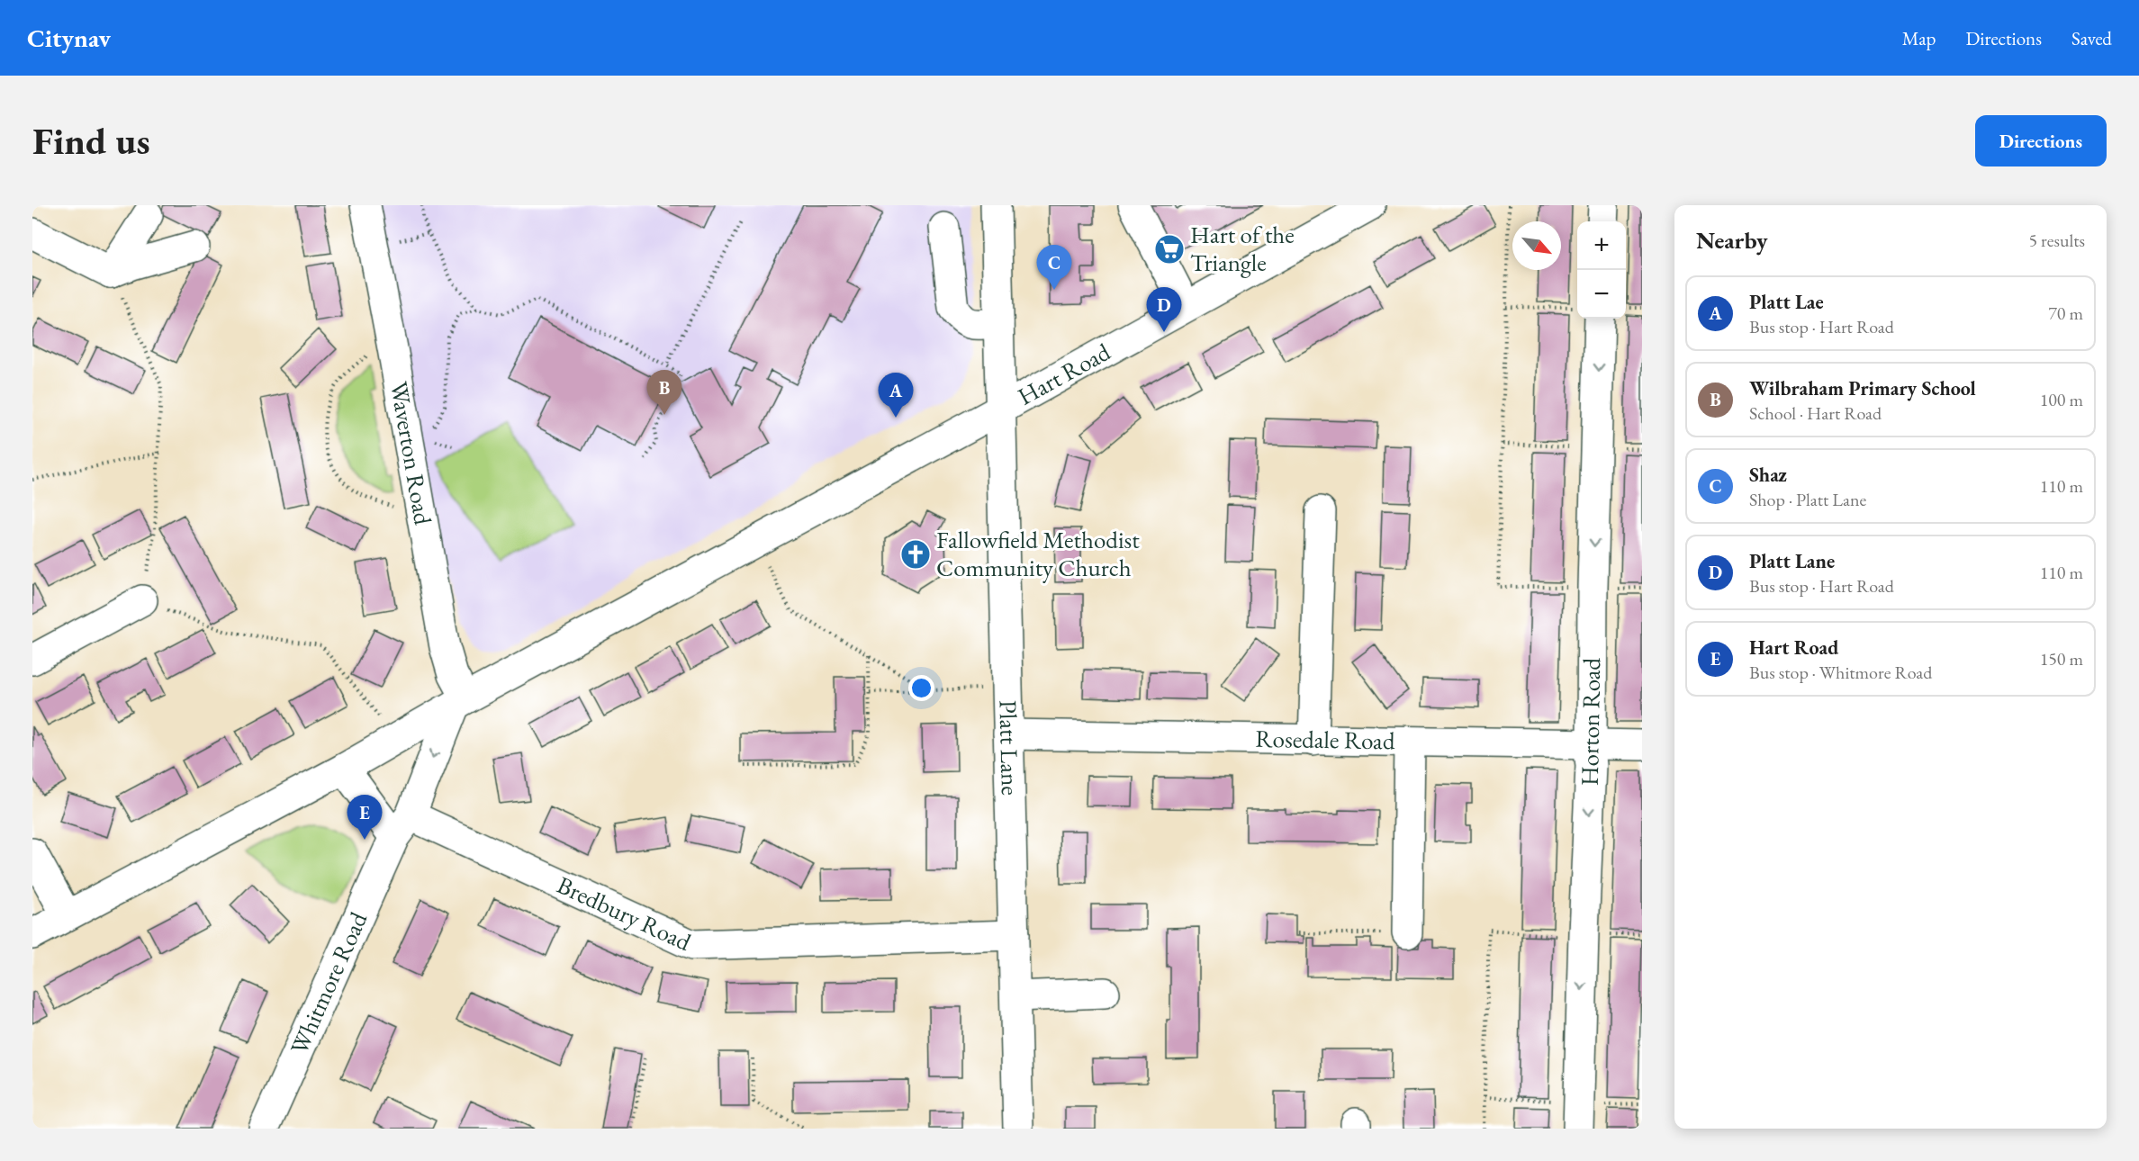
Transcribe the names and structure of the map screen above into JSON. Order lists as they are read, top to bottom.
{
  "streets": {
    "street": [
      "Hart Road",
      "Waverton Road",
      "Horton Road",
      "Rosedale Road",
      "Platt Lane",
      "Bredbury Road",
      "Whitmore Road"
    ]
  },
  "crossings": [
    ["Hart Road", "Waverton Road"],
    ["Hart Road", "Platt Lane"],
    ["Hart Road", "Whitmore Road"],
    ["Waverton Road", "Whitmore Road"],
    ["Horton Road", "Rosedale Road"],
    ["Rosedale Road", "Platt Lane"],
    ["Platt Lane", "Bredbury Road"],
    ["Bredbury Road", "Whitmore Road"]
  ],
  "one_way": ["Horton Road"],
  "places": {
    "supermarket": ["Hart of the Triangle"],
    "church": ["Fallowfield Methodist Community Church"]
  },
  "north": "bottom right",
  "page": {
    "header": "Citynav",
    "nav": ["Map", "Directions", "Saved"],
    "buttons": "Directions",
    "title": "Find us",
    "heading": ["Nearby", "5 results"],
    "map_buttons": ["+", "−"],
    "pins": [
      "C",
      "D",
      "B",
      "A",
      "E"
    ],
    "list": [
      {
        "mark": "A",
        "name": "Platt Lae",
        "note": "Bus stop · Hart Road",
        "value": "70 m"
      },
      {
        "mark": "B",
        "name": "Wilbraham Primary School",
        "note": "School · Hart Road",
        "value": "100 m"
      },
      {
        "mark": "C",
        "name": "Shaz",
        "note": "Shop · Platt Lane",
        "value": "110 m"
      },
      {
        "mark": "D",
        "name": "Platt Lane",
        "note": "Bus stop · Hart Road",
        "value": "110 m"
      },
      {
        "mark": "E",
        "name": "Hart Road",
        "note": "Bus stop · Whitmore Road",
        "value": "150 m"
      }
    ]
  }
}
